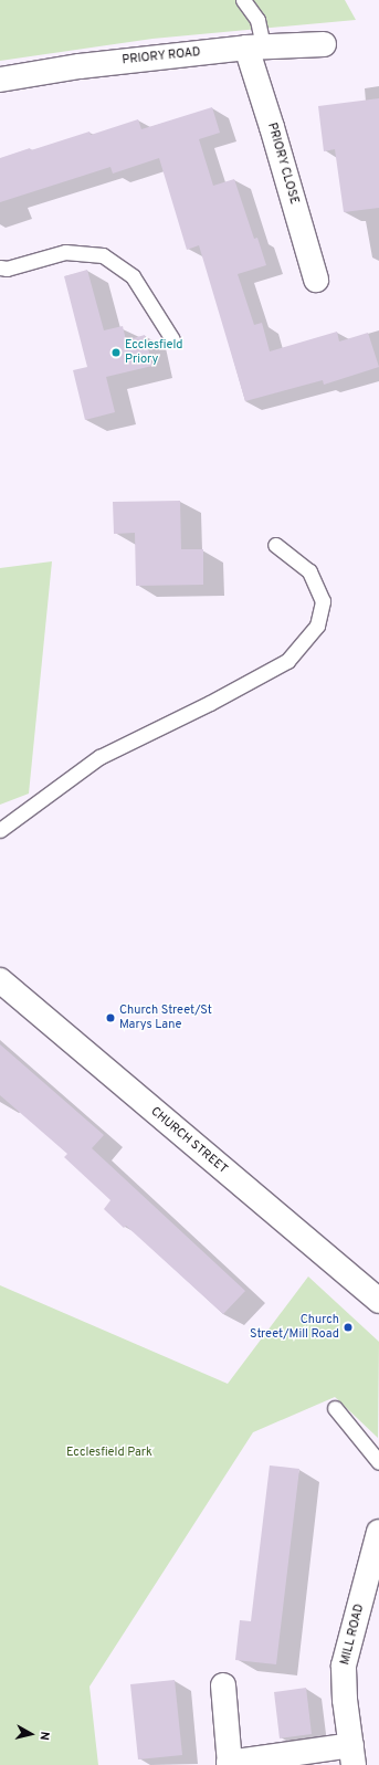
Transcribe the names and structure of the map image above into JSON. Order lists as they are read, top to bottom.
{
  "streets": {
    "street": [
      "PRIORY ROAD",
      "PRIORY CLOSE",
      "CHURCH STREET",
      "MILL ROAD"
    ]
  },
  "crossings": [
    ["PRIORY ROAD", "PRIORY CLOSE"]
  ],
  "parks": ["Ecclesfield Park"],
  "places": ["Ecclesfield Priory", "Church Street/St Marys Lane", "Church Street/Mill Road"],
  "north": "right"
}
